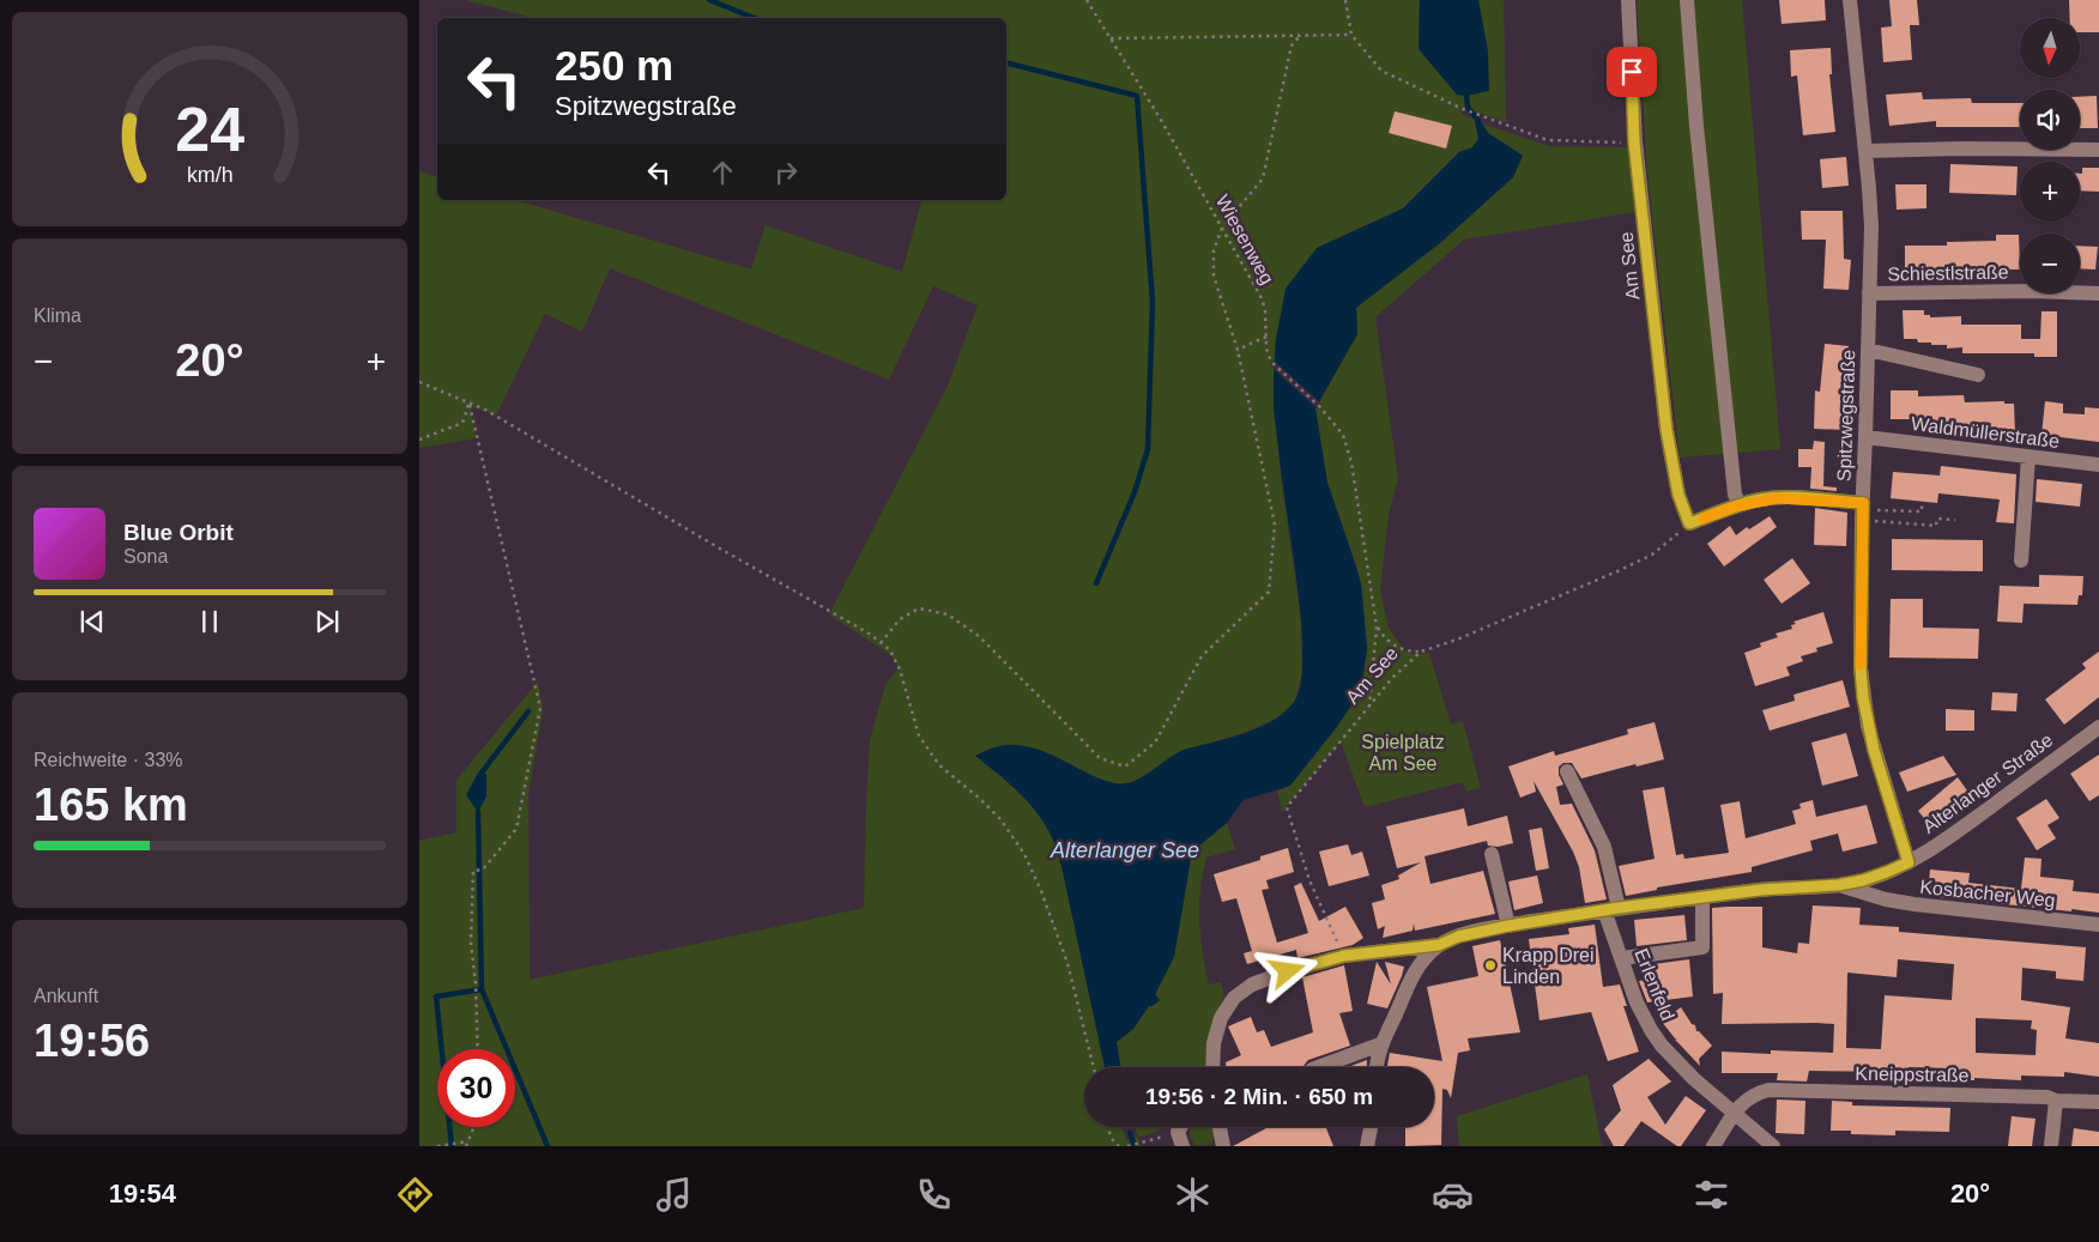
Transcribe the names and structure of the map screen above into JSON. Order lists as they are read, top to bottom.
{
  "streets": {
    "street": [
      "Am See",
      "Schiestlstraße",
      "Spitzwegstraße",
      "Waldmüllerstraße",
      "Alterlanger Straße",
      "Kosbacher Weg",
      "Erlenfeld",
      "Kneippstraße"
    ],
    "path": ["Wiesenweg"]
  },
  "crossings": [
    ["Wiesenweg", "Am See"],
    ["Am See", "Alterlanger Straße"],
    ["Schiestlstraße", "Spitzwegstraße"],
    ["Spitzwegstraße", "Waldmüllerstraße"],
    ["Spitzwegstraße", "Alterlanger Straße"],
    ["Alterlanger Straße", "Kosbacher Weg"],
    ["Alterlanger Straße", "Erlenfeld"],
    ["Erlenfeld", "Kneippstraße"]
  ],
  "water": ["Alterlanger See"],
  "parks": ["Spielplatz Am See"],
  "places": ["Krapp Drei Linden"],
  "north": "bottom",
  "page": {
    "map_buttons": ["+", "−"],
    "turn": ["250 m", "Spitzwegstraße"],
    "tile": [
      "Klima",
      ["Reichweite · 33%", "165 km"],
      ["Ankunft", "19:56"]
    ],
    "heat": ["−", "20°", "+"],
    "song": ["Blue Orbit", "Sona"],
    "limit": "30",
    "trip": "19:56 · 2 Min. · 650 m",
    "tabs": ["19:54", "20°"],
    "gauge": ["24", "km/h"]
  }
}
